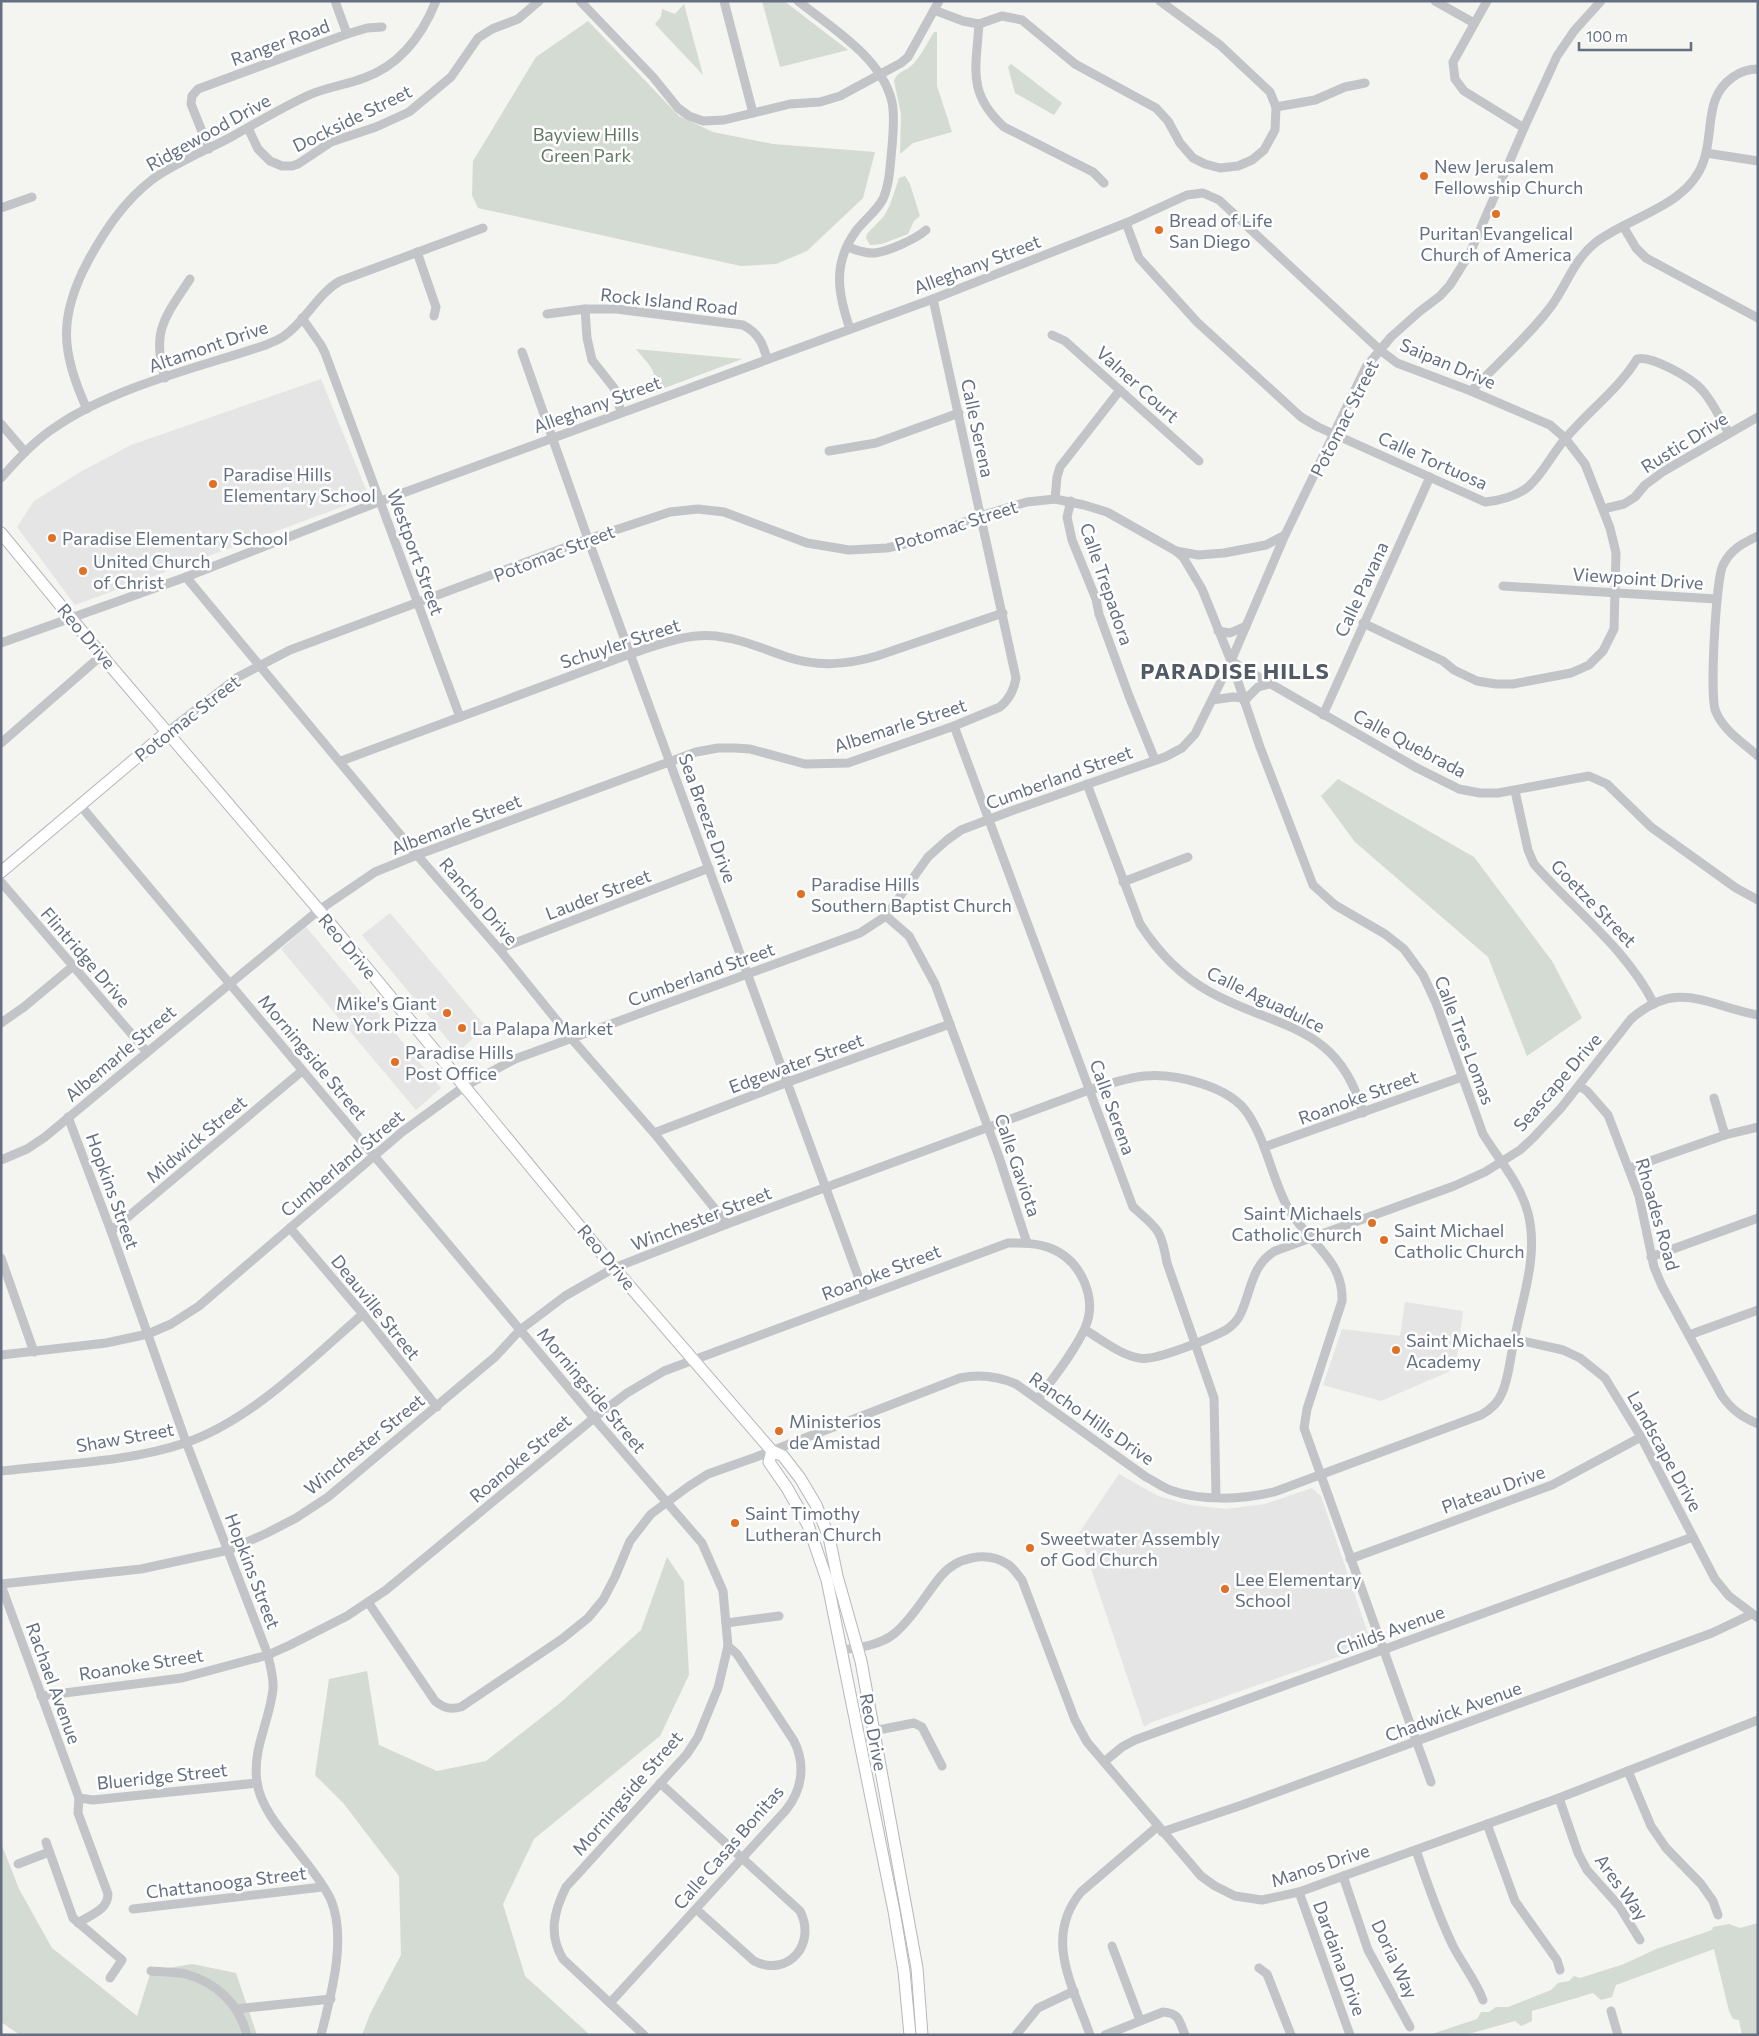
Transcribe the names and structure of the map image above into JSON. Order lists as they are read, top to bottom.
{
  "streets": {
    "main road": ["Potomac Street", "Reo Drive"],
    "street": [
      "Ranger Road",
      "Dockside Street",
      "Ridgewood Drive",
      "Alleghany Street",
      "Rock Island Road",
      "Altamont Drive",
      "Saipan Drive",
      "Valner Court",
      "Calle Serena",
      "Rustic Drive",
      "Calle Tortuosa",
      "Westport Street",
      "Viewpoint Drive",
      "Calle Trepadora",
      "Calle Pavana",
      "Schuyler Street",
      "Albemarle Street",
      "Calle Quebrada",
      "Cumberland Street",
      "Sea Breeze Drive",
      "Lauder Street",
      "Rancho Drive",
      "Goetze Street",
      "Flintridge Drive",
      "Calle Aguadulce",
      "Calle Tres Lomas",
      "Morningside Street",
      "Edgewater Street",
      "Seascape Drive",
      "Roanoke Street",
      "Midwick Street",
      "Calle Gaviota",
      "Hopkins Street",
      "Rhoades Road",
      "Winchester Street",
      "Deauville Street",
      "Rancho Hills Drive",
      "Shaw Street",
      "Landscape Drive",
      "Plateau Drive",
      "Childs Avenue",
      "Rachael Avenue",
      "Chadwick Avenue",
      "Blueridge Street",
      "Calle Casas Bonitas",
      "Manos Drive",
      "Chattanooga Street",
      "Ares Way",
      "Dardaina Drive",
      "Doria Way"
    ]
  },
  "crossings": [
    ["Ranger Road", "Ridgewood Drive"],
    ["Dockside Street", "Ridgewood Drive"],
    ["Ridgewood Drive", "Altamont Drive"],
    ["Alleghany Street", "Rock Island Road"],
    ["Alleghany Street", "Saipan Drive"],
    ["Alleghany Street", "Calle Serena"],
    ["Alleghany Street", "Calle Tortuosa"],
    ["Alleghany Street", "Westport Street"],
    ["Alleghany Street", "Reo Drive"],
    ["Alleghany Street", "Sea Breeze Drive"],
    ["Alleghany Street", "Rancho Drive"],
    ["Altamont Drive", "Westport Street"],
    ["Saipan Drive", "Potomac Street"],
    ["Saipan Drive", "Rustic Drive"],
    ["Saipan Drive", "Calle Tortuosa"],
    ["Saipan Drive", "Viewpoint Drive"],
    ["Saipan Drive", "Calle Pavana"],
    ["Potomac Street", "Calle Serena"],
    ["Potomac Street", "Calle Tortuosa"],
    ["Potomac Street", "Westport Street"],
    ["Potomac Street", "Calle Trepadora"],
    ["Potomac Street", "Reo Drive"],
    ["Potomac Street", "Cumberland Street"],
    ["Potomac Street", "Sea Breeze Drive"],
    ["Potomac Street", "Rancho Drive"],
    ["Potomac Street", "Calle Tres Lomas"],
    ["Potomac Street", "Morningside Street"],
    ["Calle Serena", "Schuyler Street"],
    ["Calle Serena", "Albemarle Street"],
    ["Calle Serena", "Cumberland Street"],
    ["Calle Serena", "Seascape Drive"],
    ["Calle Serena", "Winchester Street"],
    ["Calle Serena", "Rancho Hills Drive"],
    ["Rustic Drive", "Calle Tortuosa"],
    ["Calle Tortuosa", "Calle Pavana"],
    ["Westport Street", "Schuyler Street"],
    ["Calle Trepadora", "Cumberland Street"],
    ["Calle Pavana", "Calle Quebrada"],
    ["Reo Drive", "Albemarle Street"],
    ["Reo Drive", "Cumberland Street"],
    ["Reo Drive", "Roanoke Street"],
    ["Reo Drive", "Winchester Street"],
    ["Reo Drive", "Rancho Hills Drive"],
    ["Reo Drive", "Manos Drive"],
    ["Schuyler Street", "Sea Breeze Drive"],
    ["Schuyler Street", "Rancho Drive"],
    ["Albemarle Street", "Sea Breeze Drive"],
    ["Albemarle Street", "Rancho Drive"],
    ["Albemarle Street", "Flintridge Drive"],
    ["Albemarle Street", "Morningside Street"],
    ["Albemarle Street", "Hopkins Street"],
    ["Calle Quebrada", "Cumberland Street"],
    ["Calle Quebrada", "Goetze Street"],
    ["Calle Quebrada", "Calle Tres Lomas"],
    ["Cumberland Street", "Sea Breeze Drive"],
    ["Cumberland Street", "Rancho Drive"],
    ["Cumberland Street", "Calle Aguadulce"],
    ["Cumberland Street", "Calle Tres Lomas"],
    ["Cumberland Street", "Morningside Street"],
    ["Cumberland Street", "Calle Gaviota"],
    ["Cumberland Street", "Hopkins Street"],
    ["Cumberland Street", "Deauville Street"],
    ["Sea Breeze Drive", "Lauder Street"],
    ["Sea Breeze Drive", "Edgewater Street"],
    ["Sea Breeze Drive", "Roanoke Street"],
    ["Sea Breeze Drive", "Winchester Street"],
    ["Lauder Street", "Rancho Drive"],
    ["Rancho Drive", "Edgewater Street"],
    ["Rancho Drive", "Winchester Street"],
    ["Goetze Street", "Seascape Drive"],
    ["Calle Aguadulce", "Roanoke Street"],
    ["Calle Tres Lomas", "Seascape Drive"],
    ["Calle Tres Lomas", "Roanoke Street"],
    ["Calle Tres Lomas", "Rancho Hills Drive"],
    ["Calle Tres Lomas", "Landscape Drive"],
    ["Morningside Street", "Roanoke Street"],
    ["Morningside Street", "Midwick Street"],
    ["Morningside Street", "Winchester Street"],
    ["Morningside Street", "Rancho Hills Drive"],
    ["Morningside Street", "Calle Casas Bonitas"],
    ["Edgewater Street", "Calle Gaviota"],
    ["Seascape Drive", "Calle Gaviota"],
    ["Seascape Drive", "Rhoades Road"],
    ["Seascape Drive", "Winchester Street"],
    ["Roanoke Street", "Calle Gaviota"],
    ["Roanoke Street", "Hopkins Street"],
    ["Roanoke Street", "Winchester Street"],
    ["Roanoke Street", "Rancho Hills Drive"],
    ["Roanoke Street", "Rachael Avenue"],
    ["Midwick Street", "Hopkins Street"],
    ["Calle Gaviota", "Winchester Street"],
    ["Calle Gaviota", "Rancho Hills Drive"],
    ["Hopkins Street", "Winchester Street"],
    ["Hopkins Street", "Shaw Street"],
    ["Hopkins Street", "Blueridge Street"],
    ["Hopkins Street", "Chattanooga Street"],
    ["Winchester Street", "Deauville Street"],
    ["Winchester Street", "Rancho Hills Drive"],
    ["Winchester Street", "Plateau Drive"],
    ["Winchester Street", "Childs Avenue"],
    ["Winchester Street", "Rachael Avenue"],
    ["Winchester Street", "Chadwick Avenue"],
    ["Deauville Street", "Shaw Street"],
    ["Rancho Hills Drive", "Landscape Drive"],
    ["Landscape Drive", "Plateau Drive"],
    ["Landscape Drive", "Childs Avenue"],
    ["Landscape Drive", "Chadwick Avenue"],
    ["Childs Avenue", "Manos Drive"],
    ["Rachael Avenue", "Blueridge Street"],
    ["Chadwick Avenue", "Manos Drive"],
    ["Manos Drive", "Ares Way"],
    ["Manos Drive", "Dardaina Drive"],
    ["Manos Drive", "Doria Way"]
  ],
  "districts": ["PARADISE HILLS"],
  "parks": ["Bayview Hills Green Park"],
  "places": [
    "New Jerusalem Fellowship Church",
    "Puritan Evangelical Church of America",
    "Bread of Life San Diego",
    "Paradise Hills Elementary School",
    "Paradise Elementary School",
    "United Church of Christ",
    "Paradise Hills Southern Baptist Church",
    "Mike's Giant New York Pizza",
    "La Palapa Market",
    "Paradise Hills Post Office",
    "Saint Michaels Catholic Church",
    "Saint Michael Catholic Church",
    "Saint Michaels Academy",
    "Ministerios de Amistad",
    "Saint Timothy Lutheran Church",
    "Sweetwater Assembly of God Church",
    "Lee Elementary School"
  ],
  "scale_bar": "100 m"
}
